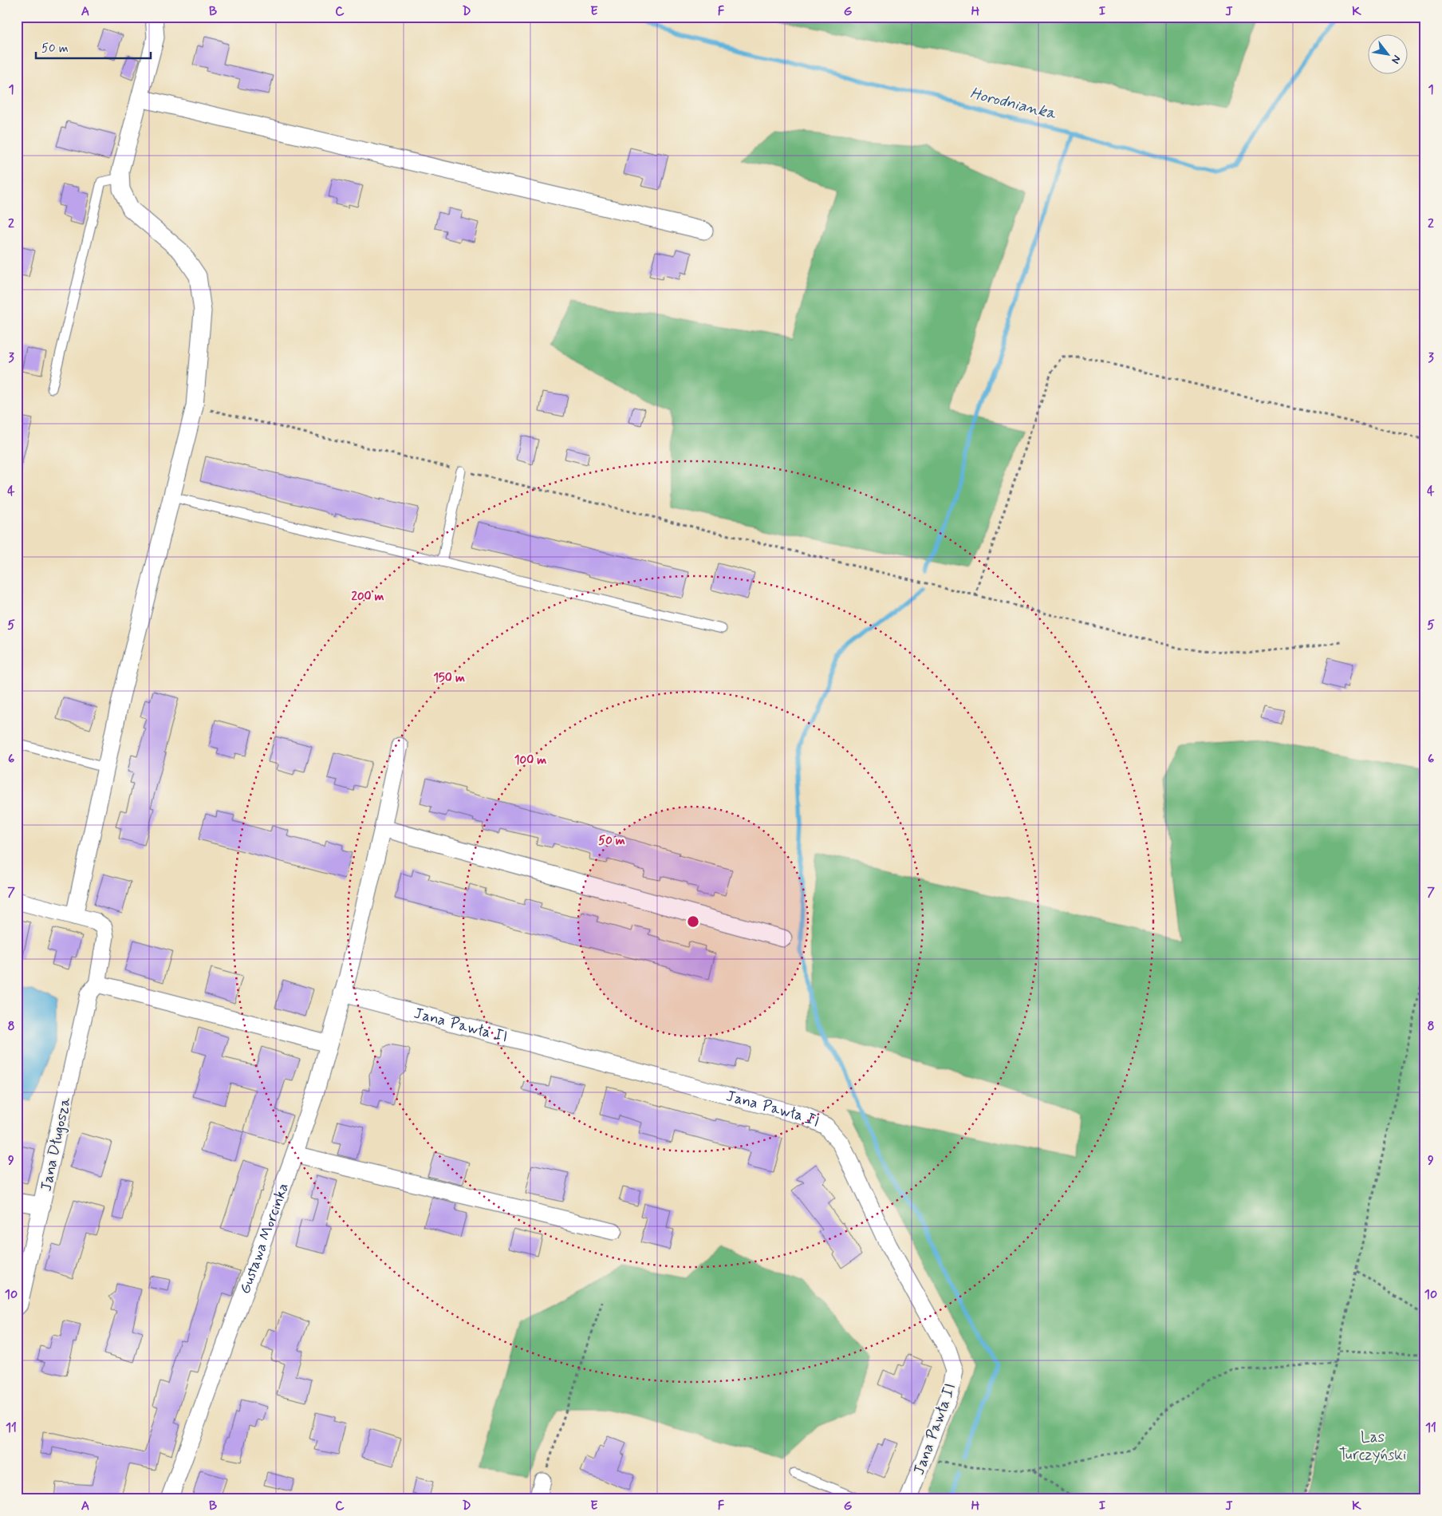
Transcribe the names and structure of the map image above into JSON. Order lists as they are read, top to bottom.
{
  "streets": {
    "street": ["Jana Pawła II", "Jana Długosza", "Gustawa Morcinka"]
  },
  "crossings": [
    ["Jana Pawła II", "Gustawa Morcinka"]
  ],
  "water": ["Horodnianka"],
  "parks": ["Las Turczyński"],
  "scale_bar": "50 m",
  "north": "bottom right",
  "grid": {
    "columns": [
      "A",
      "B",
      "C",
      "D",
      "E",
      "F",
      "G",
      "H",
      "I",
      "J",
      "K"
    ],
    "rows": [
      "1",
      "2",
      "3",
      "4",
      "5",
      "6",
      "7",
      "8",
      "9",
      "10",
      "11"
    ]
  },
  "rings": [
    "200 m",
    "150 m",
    "100 m",
    "50 m"
  ]
}
